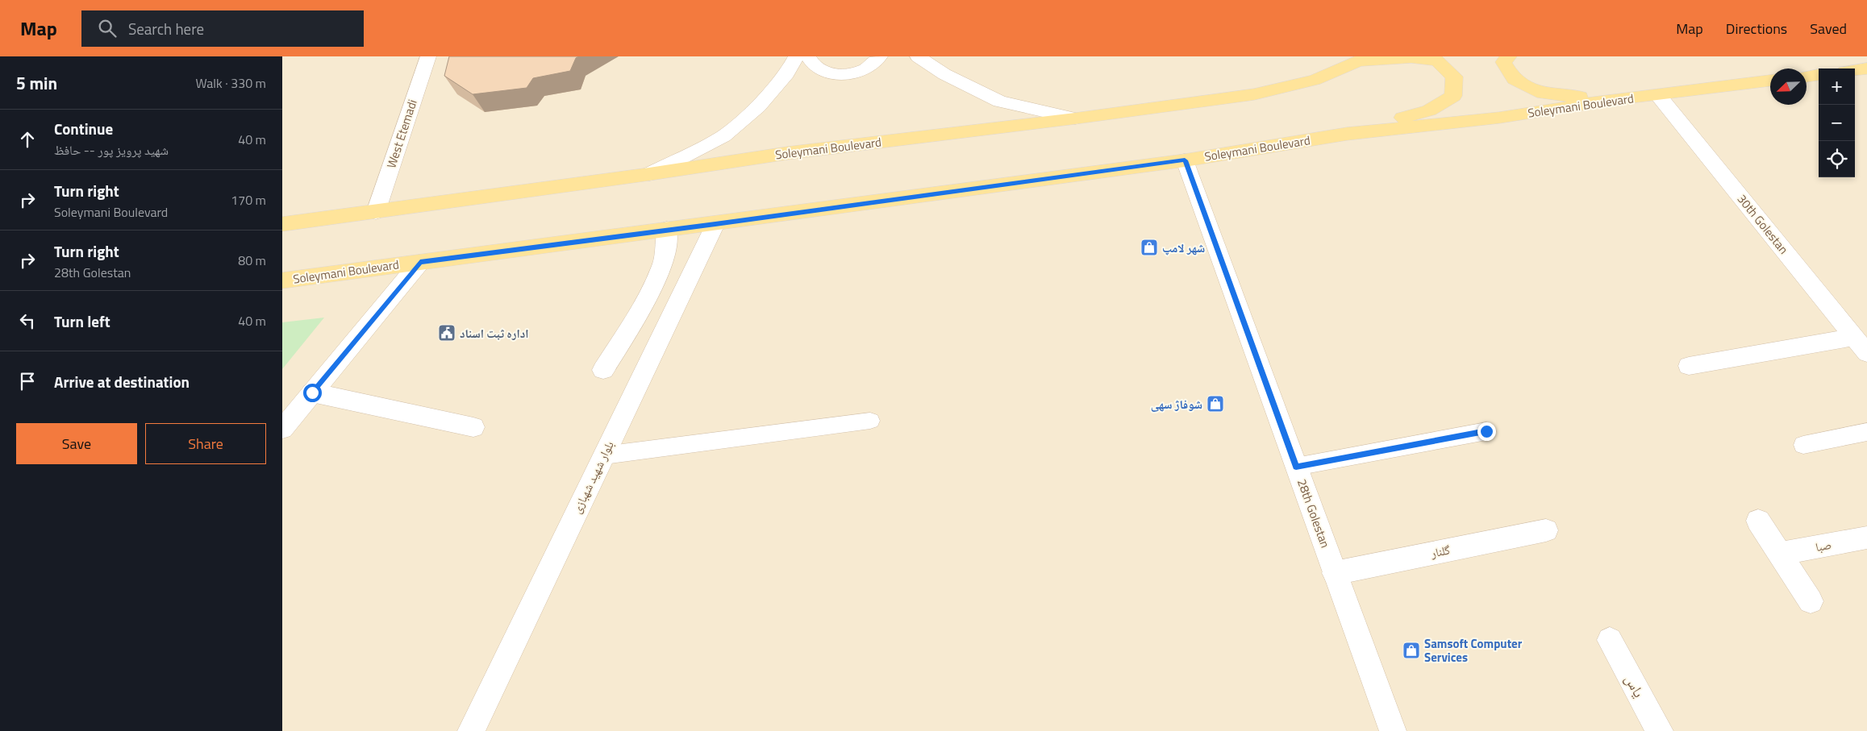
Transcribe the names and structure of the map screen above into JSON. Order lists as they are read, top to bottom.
{
  "streets": {
    "main road": ["Soleymani Boulevard"],
    "street": [
      "West Etemadi",
      "30th Golestan",
      "بلوار شهید شهبازی",
      "28th Golestan",
      "صبا",
      "گلنار",
      "یاس"
    ]
  },
  "crossings": [
    ["Soleymani Boulevard", "West Etemadi"],
    ["Soleymani Boulevard", "30th Golestan"],
    ["Soleymani Boulevard", "بلوار شهید شهبازی"],
    ["Soleymani Boulevard", "28th Golestan"],
    ["28th Golestan", "گلنار"]
  ],
  "places": {
    "shop": ["شهر لامپ", "شوفاژ سهی", "Samsoft Computer Services"],
    "public building": ["اداره ثبت اسناد"]
  },
  "north": "bottom left",
  "page": {
    "header": "Map",
    "search": "Search here",
    "nav": ["Map", "Directions", "Saved"],
    "heading": ["5 min", "Walk · 330 m"],
    "map_buttons": ["+", "−"],
    "list": [
      ["Continue", "شهید پرویز پور -- حافظ", "40 m"],
      ["Turn right", "Soleymani Boulevard", "170 m"],
      ["Turn right", "28th Golestan", "80 m"],
      ["Turn left", "40 m"],
      "Arrive at destination"
    ],
    "buttons": ["Save", "Share"]
  }
}
